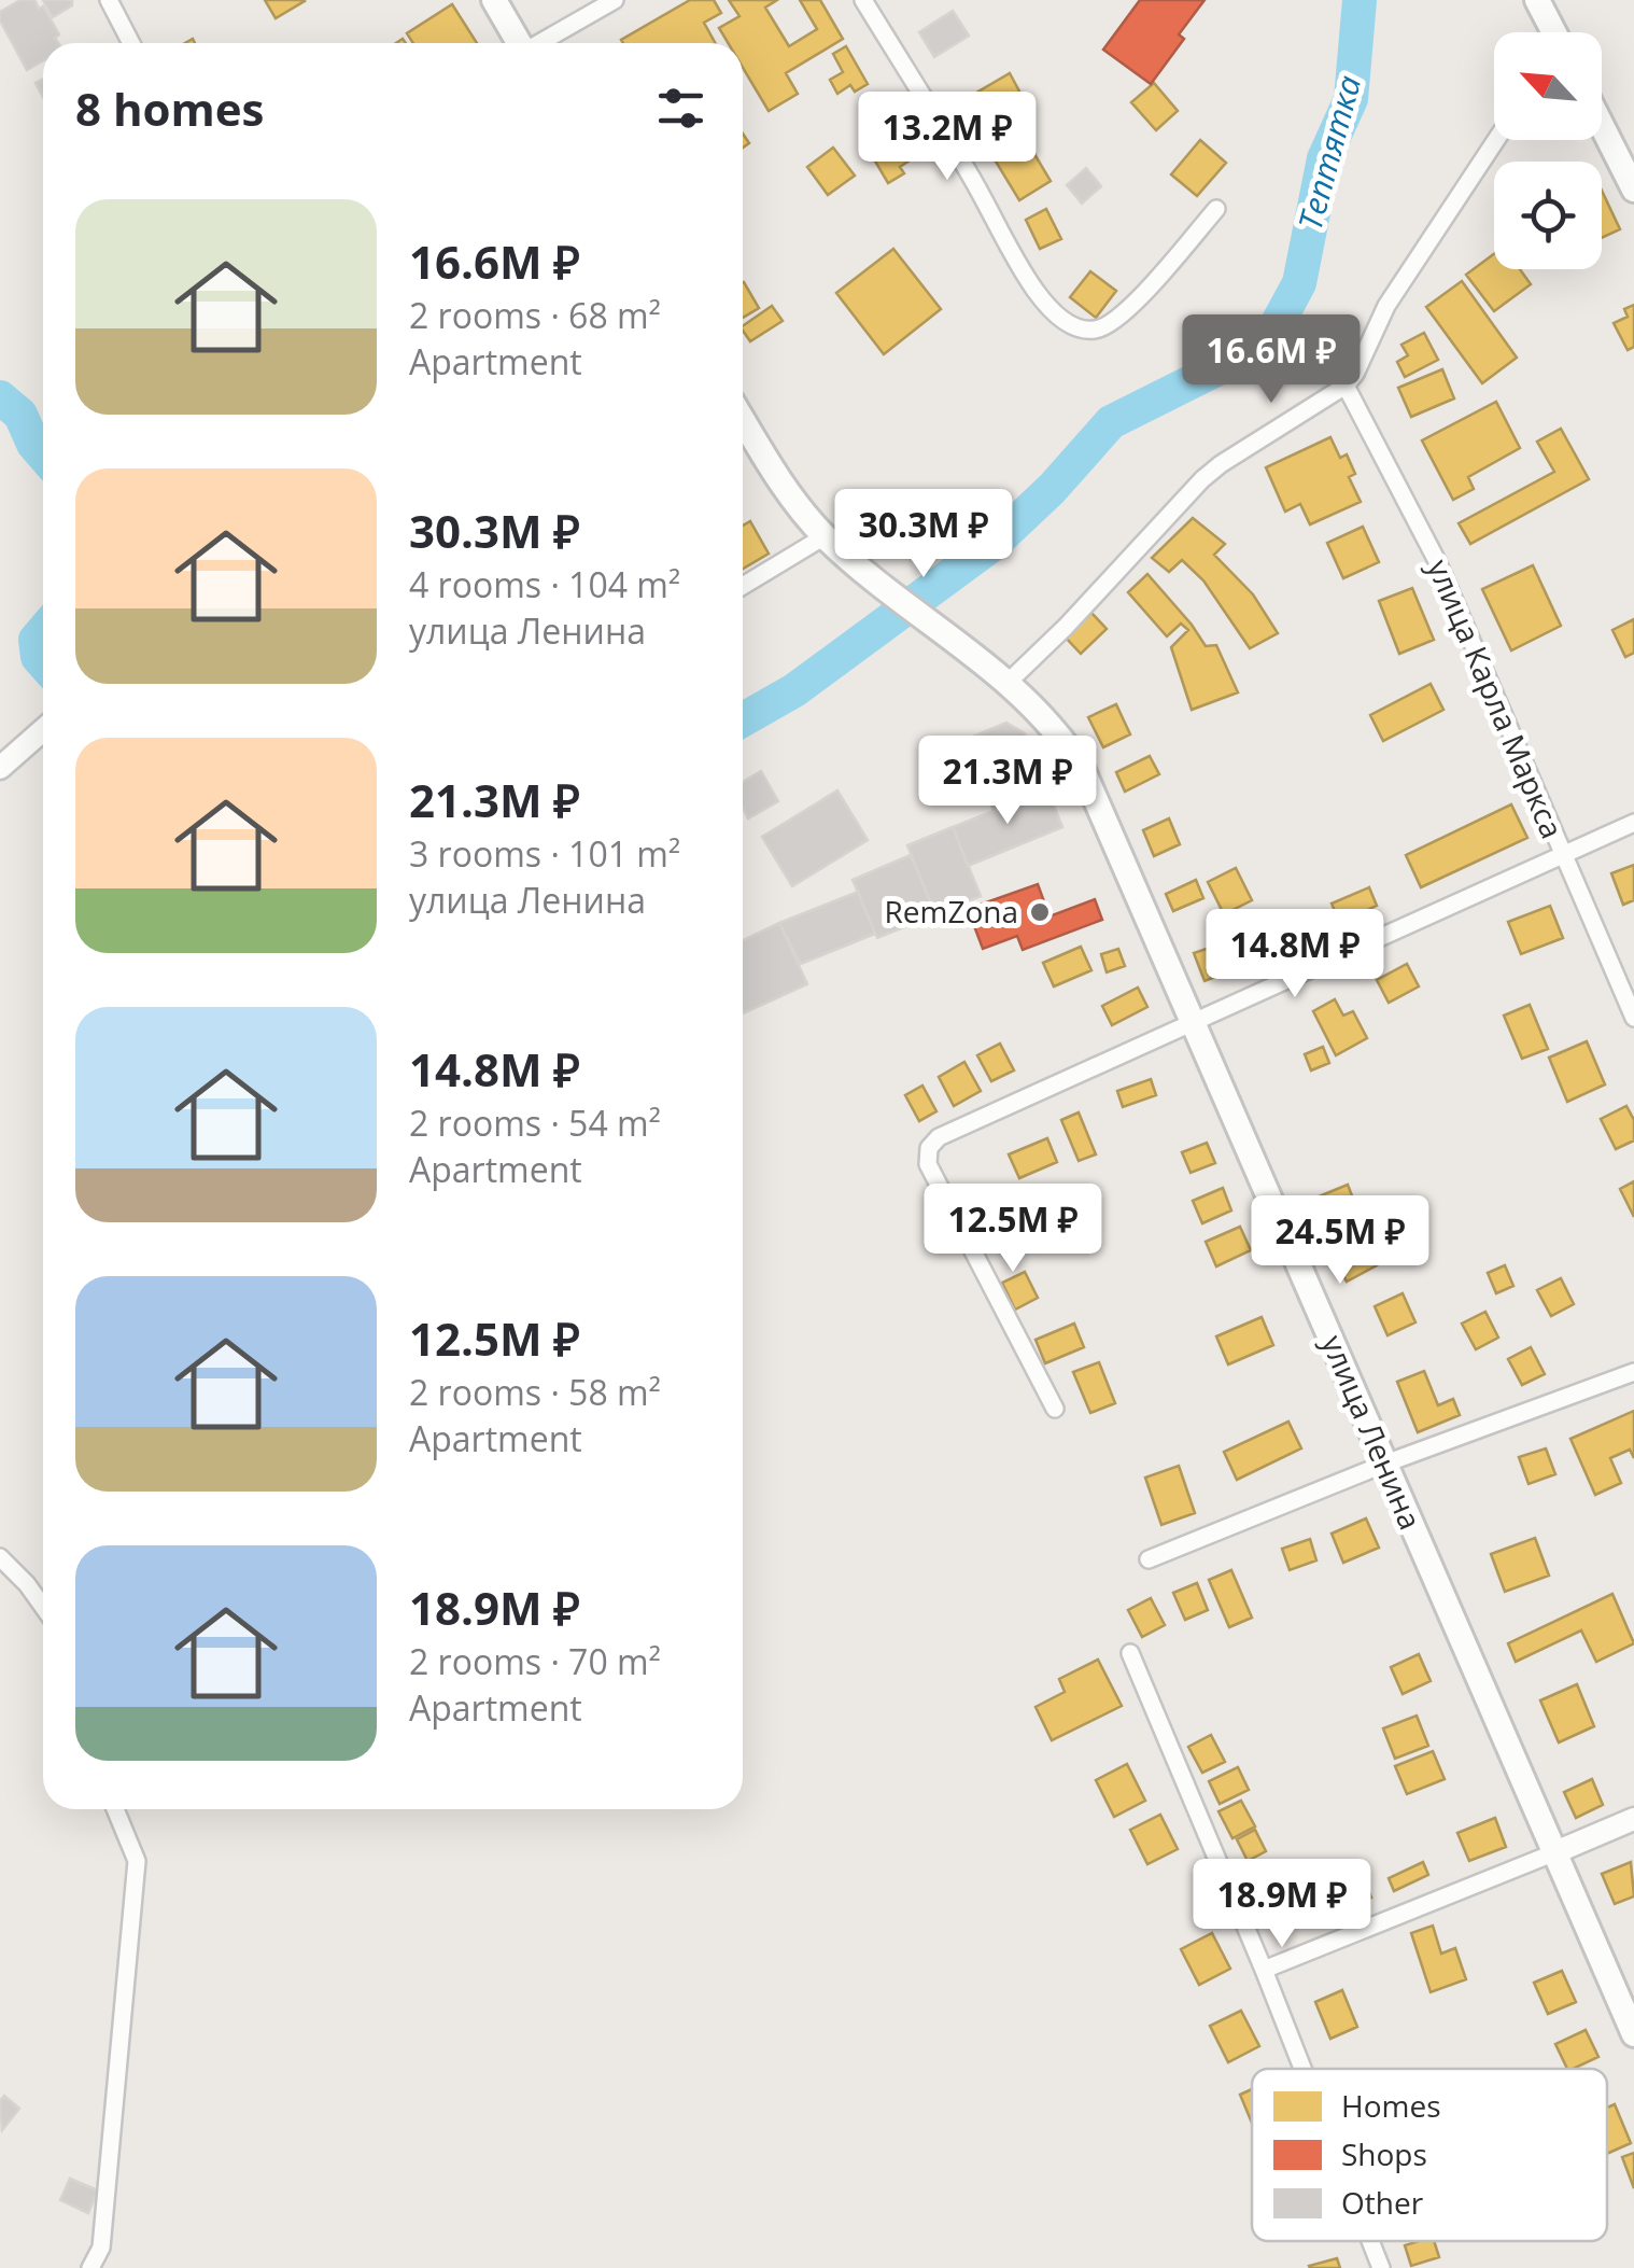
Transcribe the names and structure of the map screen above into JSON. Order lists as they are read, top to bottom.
{
  "streets": {
    "main road": ["улица Ленина"],
    "street": ["улица Карла Маркса"]
  },
  "water": ["Тептятка"],
  "places": ["RemZona"],
  "legend": ["Homes", "Shops", "Other"],
  "north": "top left",
  "page": {
    "heading": "8 homes",
    "price": [
      "13.2M ₽",
      "16.6M ₽",
      "30.3M ₽",
      "21.3M ₽",
      "14.8M ₽",
      "12.5M ₽",
      "24.5M ₽",
      "18.9M ₽"
    ],
    "list": [
      {
        "name": "16.6M ₽",
        "note": "2 rooms · 68 m² · Apartment"
      },
      {
        "name": "30.3M ₽",
        "note": "4 rooms · 104 m² · улица Ленина"
      },
      {
        "name": "21.3M ₽",
        "note": "3 rooms · 101 m² · улица Ленина"
      },
      {
        "name": "14.8M ₽",
        "note": "2 rooms · 54 m² · Apartment"
      },
      {
        "name": "12.5M ₽",
        "note": "2 rooms · 58 m² · Apartment"
      },
      {
        "name": "18.9M ₽",
        "note": "2 rooms · 70 m² · Apartment"
      }
    ]
  }
}
